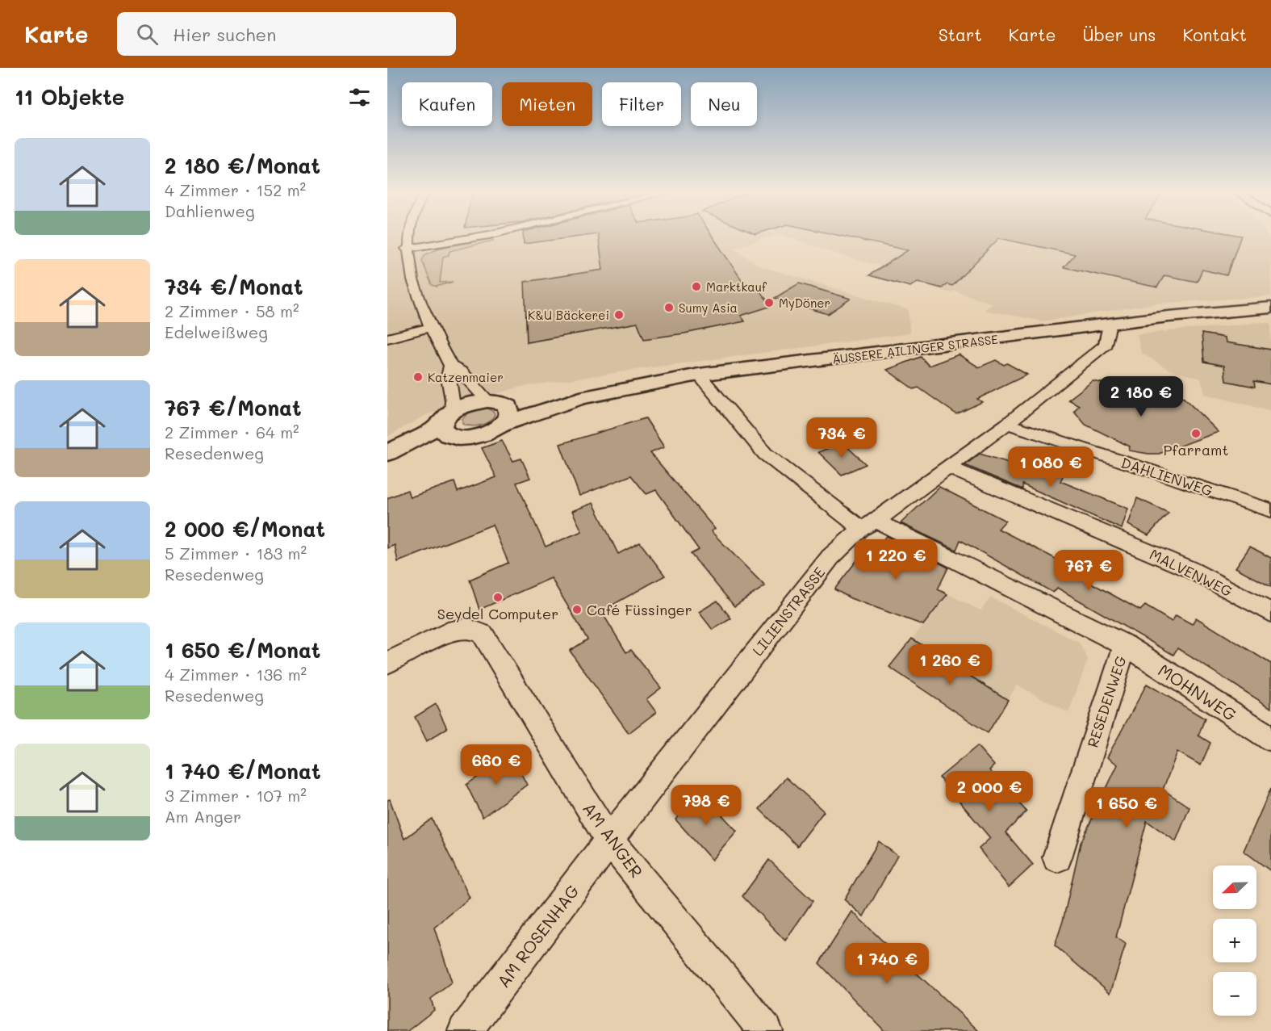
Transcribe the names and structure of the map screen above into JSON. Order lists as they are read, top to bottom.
{
  "streets": {
    "main road": ["ÄUSSERE AILINGER STRASSE"],
    "street": [
      "DAHLIENWEG",
      "MALVENWEG",
      "LILIENSTRASSE",
      "MOHNWEG",
      "RESEDENWEG",
      "AM ANGER",
      "AM ROSENHAG"
    ]
  },
  "crossings": [
    ["ÄUSSERE AILINGER STRASSE", "LILIENSTRASSE"],
    ["ÄUSSERE AILINGER STRASSE", "RESEDENWEG"],
    ["DAHLIENWEG", "LILIENSTRASSE"],
    ["MALVENWEG", "LILIENSTRASSE"],
    ["LILIENSTRASSE", "RESEDENWEG"],
    ["LILIENSTRASSE", "AM ANGER"],
    ["LILIENSTRASSE", "AM ROSENHAG"],
    ["MOHNWEG", "RESEDENWEG"],
    ["AM ANGER", "AM ROSENHAG"]
  ],
  "places": [
    "Marktkauf",
    "MyDöner",
    "Sumy Asia",
    "K&U Bäckerei",
    "Katzenmaier",
    "Pfarramt",
    "Seydel Computer",
    "Café Füssinger"
  ],
  "north": "bottom left",
  "page": {
    "header": "Karte",
    "search": "Hier suchen",
    "nav": [
      "Start",
      "Karte",
      "Über uns",
      "Kontakt"
    ],
    "heading": "11 Objekte",
    "chip": [
      "Kaufen",
      "Mieten",
      "Filter",
      "Neu"
    ],
    "list": [
      {
        "name": "2 180 €/Monat",
        "note": "4 Zimmer · 152 m² · Dahlienweg"
      },
      {
        "name": "734 €/Monat",
        "note": "2 Zimmer · 58 m² · Edelweißweg"
      },
      {
        "name": "767 €/Monat",
        "note": "2 Zimmer · 64 m² · Resedenweg"
      },
      {
        "name": "2 000 €/Monat",
        "note": "5 Zimmer · 183 m² · Resedenweg"
      },
      {
        "name": "1 650 €/Monat",
        "note": "4 Zimmer · 136 m² · Resedenweg"
      },
      {
        "name": "1 740 €/Monat",
        "note": "3 Zimmer · 107 m² · Am Anger"
      }
    ],
    "price": [
      "2 180 €",
      "734 €",
      "1 080 €",
      "1 220 €",
      "767 €",
      "1 260 €",
      "660 €",
      "2 000 €",
      "798 €",
      "1 650 €",
      "1 740 €"
    ],
    "map_buttons": ["+", "−"]
  }
}
